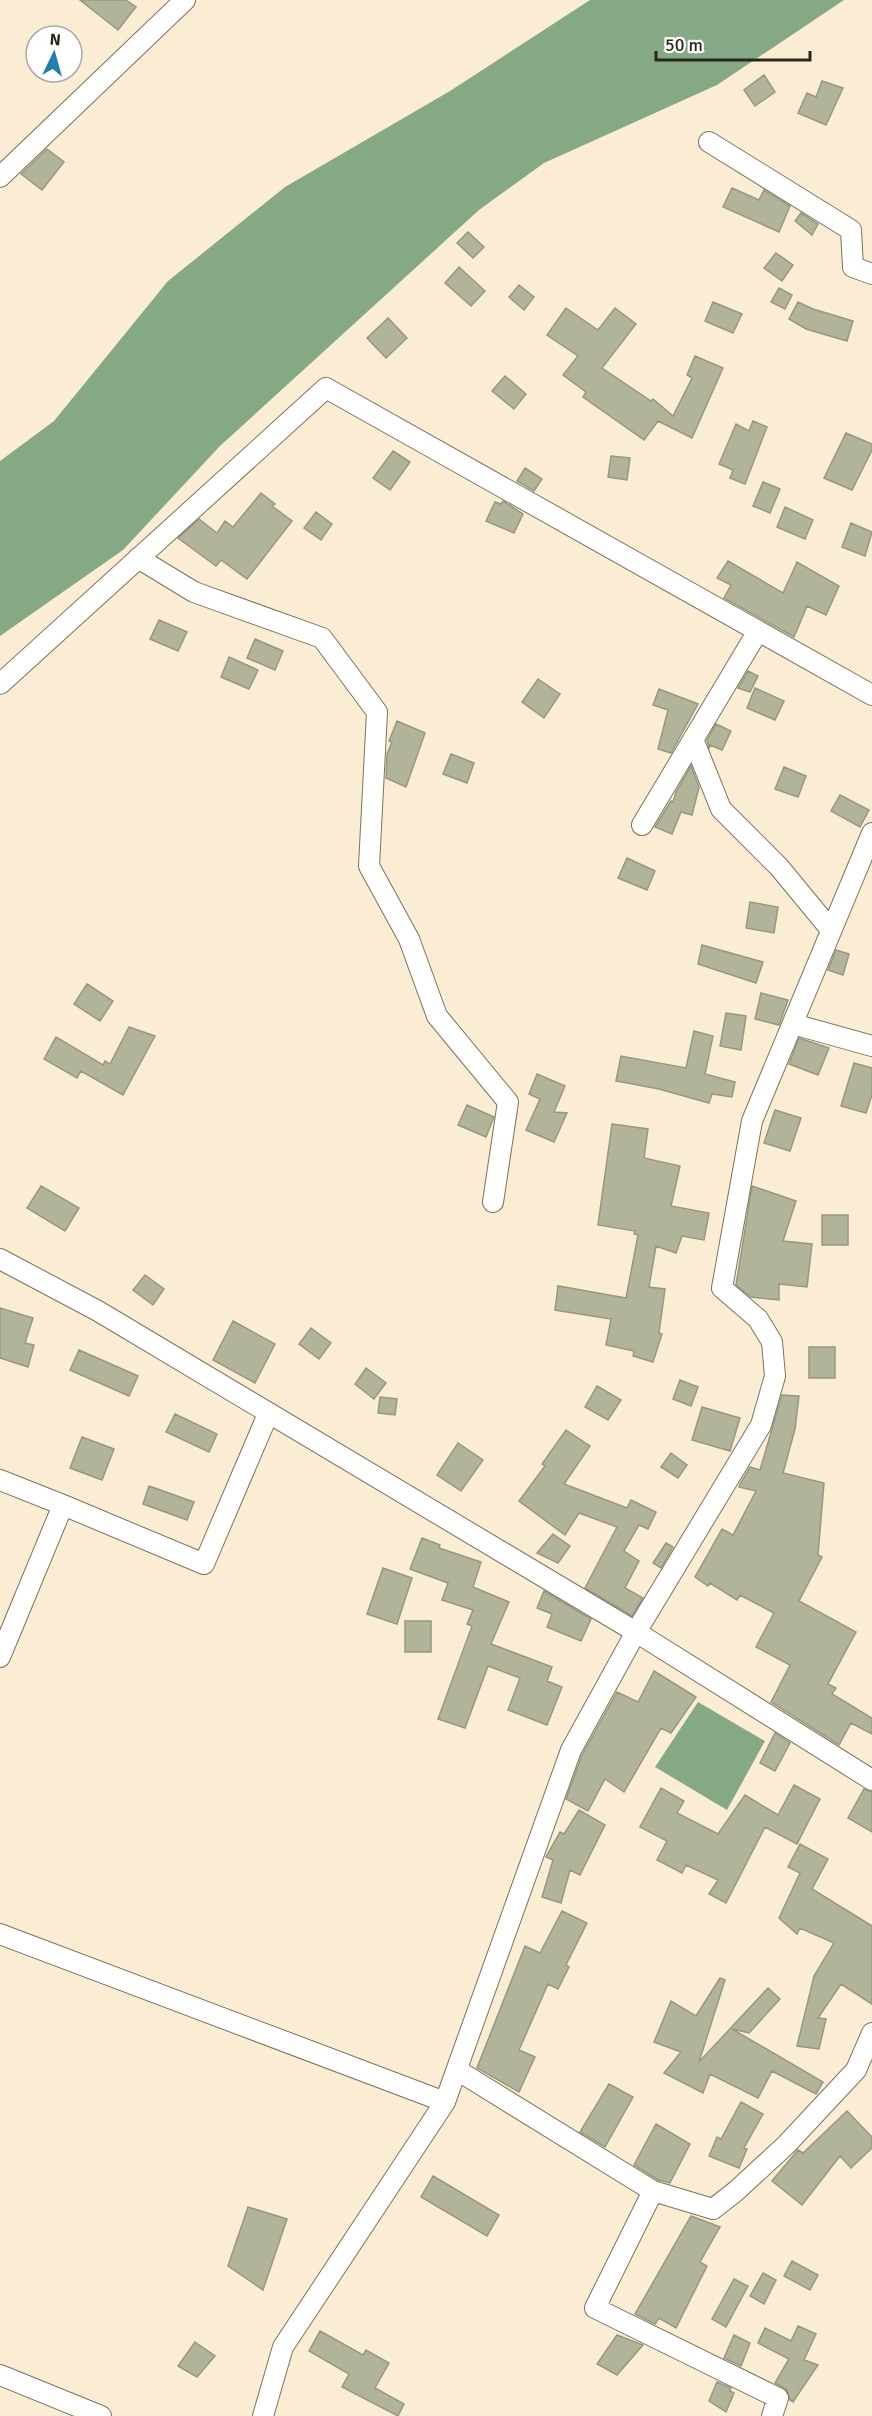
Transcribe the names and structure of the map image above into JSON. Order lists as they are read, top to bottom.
{
  "scale_bar": "50 m",
  "north": "top"
}
